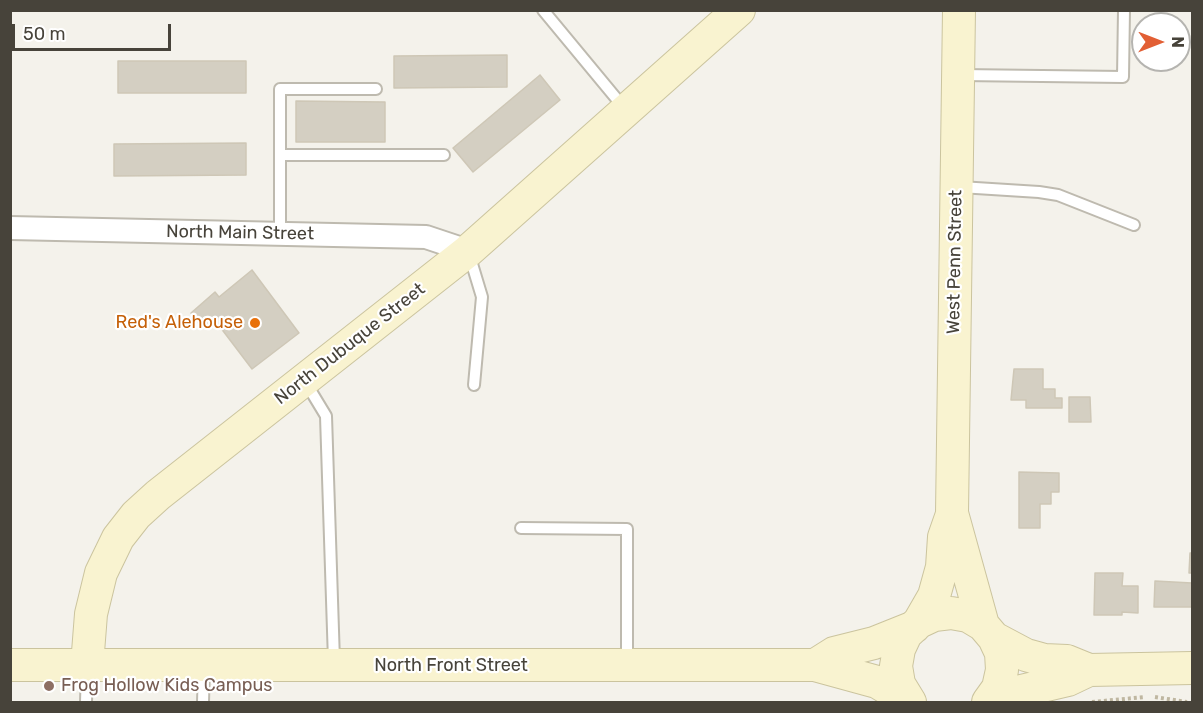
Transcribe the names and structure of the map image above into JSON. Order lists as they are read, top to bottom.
{
  "streets": {
    "main road": ["West Penn Street", "North Dubuque Street", "North Front Street"],
    "street": ["North Main Street"]
  },
  "crossings": [
    ["North Main Street", "North Dubuque Street"],
    ["West Penn Street", "North Front Street"],
    ["North Dubuque Street", "North Front Street"]
  ],
  "places": ["Red's Alehouse", "Frog Hollow Kids Campus"],
  "scale_bar": "50 m",
  "north": "right"
}
